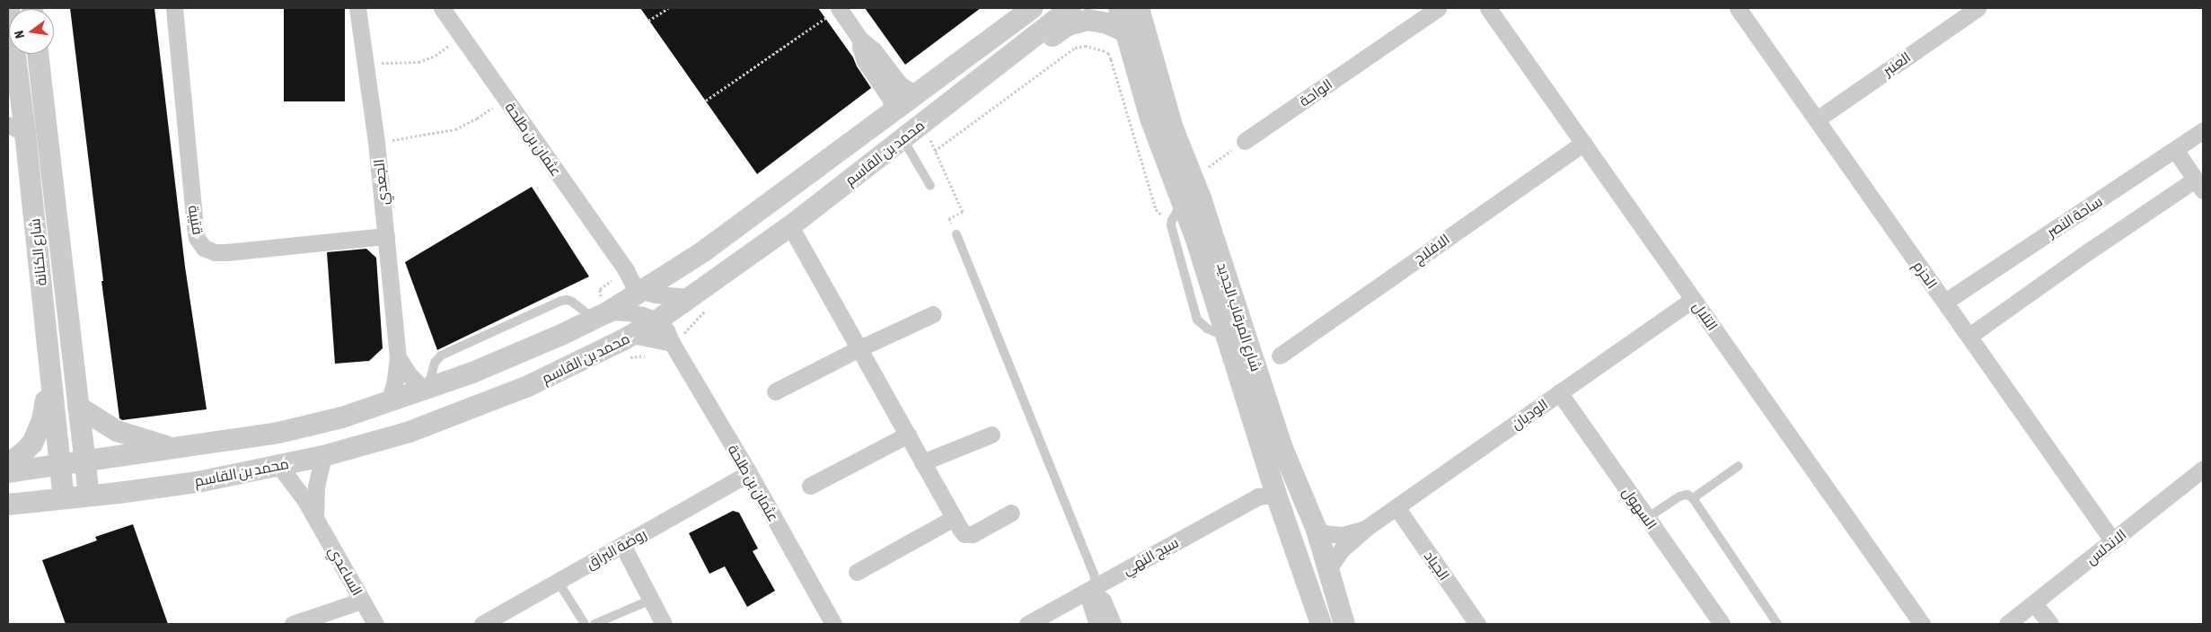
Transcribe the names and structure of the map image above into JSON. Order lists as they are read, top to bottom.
{
  "streets": {
    "street": [
      "العنبر",
      "الواحة",
      "عثمان بن طلحة",
      "محمد بن القاسم",
      "الجعدي",
      "ساحة النصر",
      "قتيبة",
      "الافلاج",
      "شارع الكنانة",
      "الحزم",
      "التلال",
      "شارع المرقاب الجديد",
      "الوديان",
      "السهول",
      "الاندلس",
      "روضة البراق",
      "سيج النهي",
      "الجياد",
      "الساعدي"
    ]
  },
  "crossings": [
    ["العنبر", "الحزم"],
    ["عثمان بن طلحة", "محمد بن القاسم"],
    ["عثمان بن طلحة", "روضة البراق"],
    ["محمد بن القاسم", "الجعدي"],
    ["محمد بن القاسم", "شارع الكنانة"],
    ["محمد بن القاسم", "الساعدي"],
    ["الجعدي", "قتيبة"],
    ["ساحة النصر", "الحزم"],
    ["الافلاج", "التلال"],
    ["الحزم", "الاندلس"],
    ["التلال", "الوديان"],
    ["شارع المرقاب الجديد", "الوديان"],
    ["شارع المرقاب الجديد", "سيج النهي"],
    ["الوديان", "السهول"],
    ["الوديان", "الجياد"]
  ],
  "north": "left"
}
